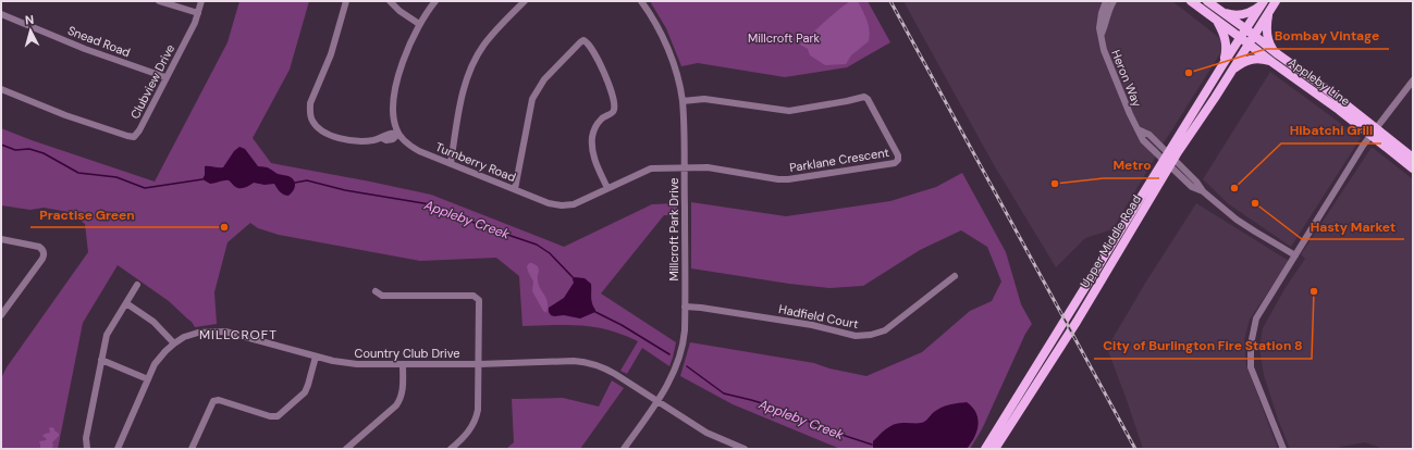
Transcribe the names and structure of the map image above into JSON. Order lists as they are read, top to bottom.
{
  "streets": {
    "main road": ["Appleby Line", "Upper Middle Road"],
    "street": [
      "Snead Road",
      "Heron Way",
      "Clubview Drive",
      "Parklane Crescent",
      "Turnberry Road",
      "Millcroft Park Drive",
      "Hadfield Court",
      "Country Club Drive"
    ]
  },
  "crossings": [
    ["Snead Road", "Clubview Drive"],
    ["Heron Way", "Upper Middle Road"],
    ["Appleby Line", "Upper Middle Road"],
    ["Parklane Crescent", "Turnberry Road"],
    ["Parklane Crescent", "Millcroft Park Drive"],
    ["Turnberry Road", "Millcroft Park Drive"],
    ["Millcroft Park Drive", "Hadfield Court"],
    ["Millcroft Park Drive", "Country Club Drive"]
  ],
  "districts": ["MILLCROFT"],
  "water": ["Appleby Creek"],
  "parks": ["Millcroft Park"],
  "places": [
    "Bombay Vintage",
    "Metro",
    "Hibatchi Grill",
    "Hasty Market",
    "Practise Green",
    "City of Burlington Fire Station 8"
  ],
  "north": "top"
}
